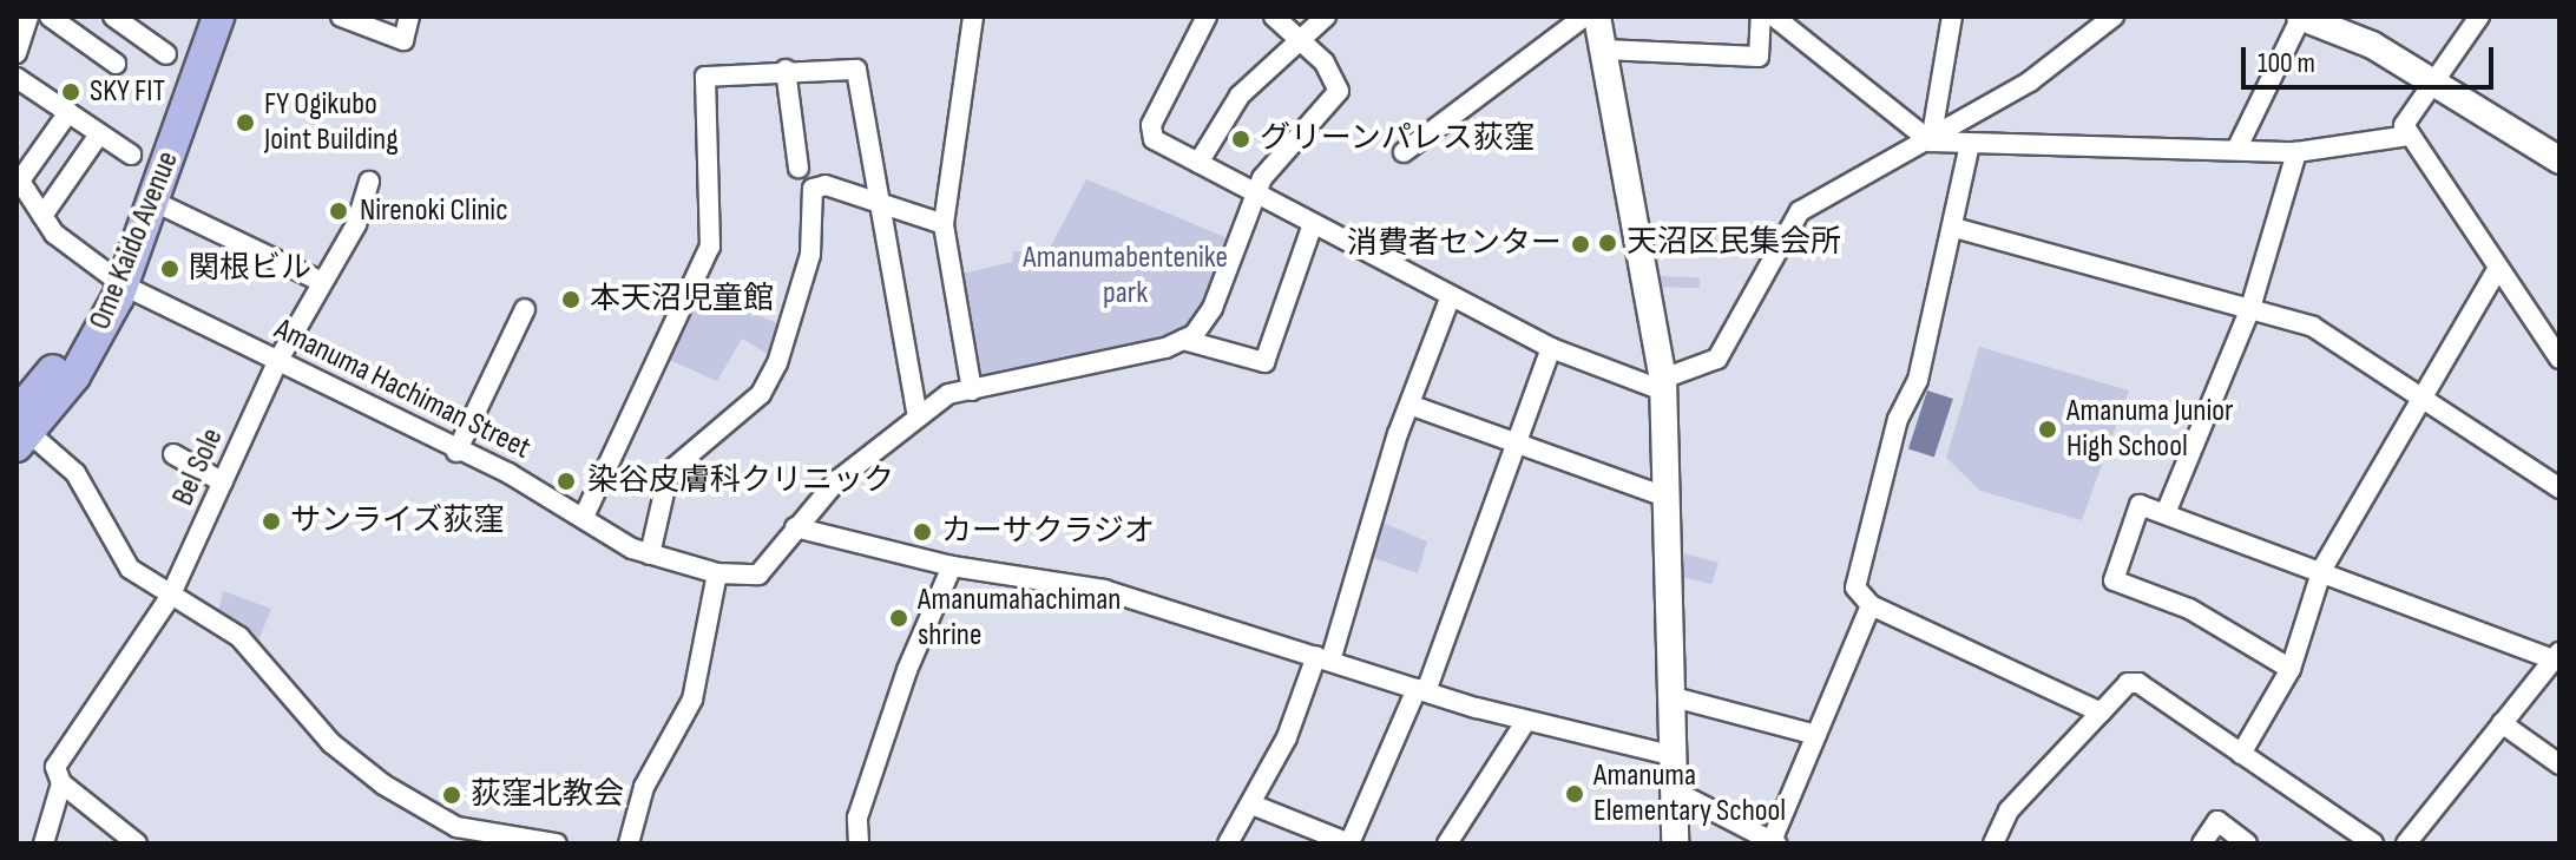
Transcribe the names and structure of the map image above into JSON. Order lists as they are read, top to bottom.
{
  "streets": {
    "main road": ["Ome Kaido Avenue"],
    "street": ["Amanuma Hachiman Street", "Bel Sole"]
  },
  "crossings": [
    ["Ome Kaido Avenue", "Amanuma Hachiman Street"],
    ["Amanuma Hachiman Street", "Bel Sole"]
  ],
  "parks": ["Amanumabentenike park"],
  "places": [
    "SKY FIT",
    "FY Ogikubo Joint Building",
    "グリーンパレス荻窪",
    "Nirenoki Clinic",
    "天沼区民集会所",
    "消費者センター",
    "関根ビル",
    "本天沼児童館",
    "Amanuma Junior High School",
    "染谷皮膚科クリニック",
    "サンライズ荻窪",
    "カーサクラジオ",
    "Amanumahachiman shrine",
    "Amanuma Elementary School",
    "荻窪北教会"
  ],
  "scale_bar": "100 m"
}
